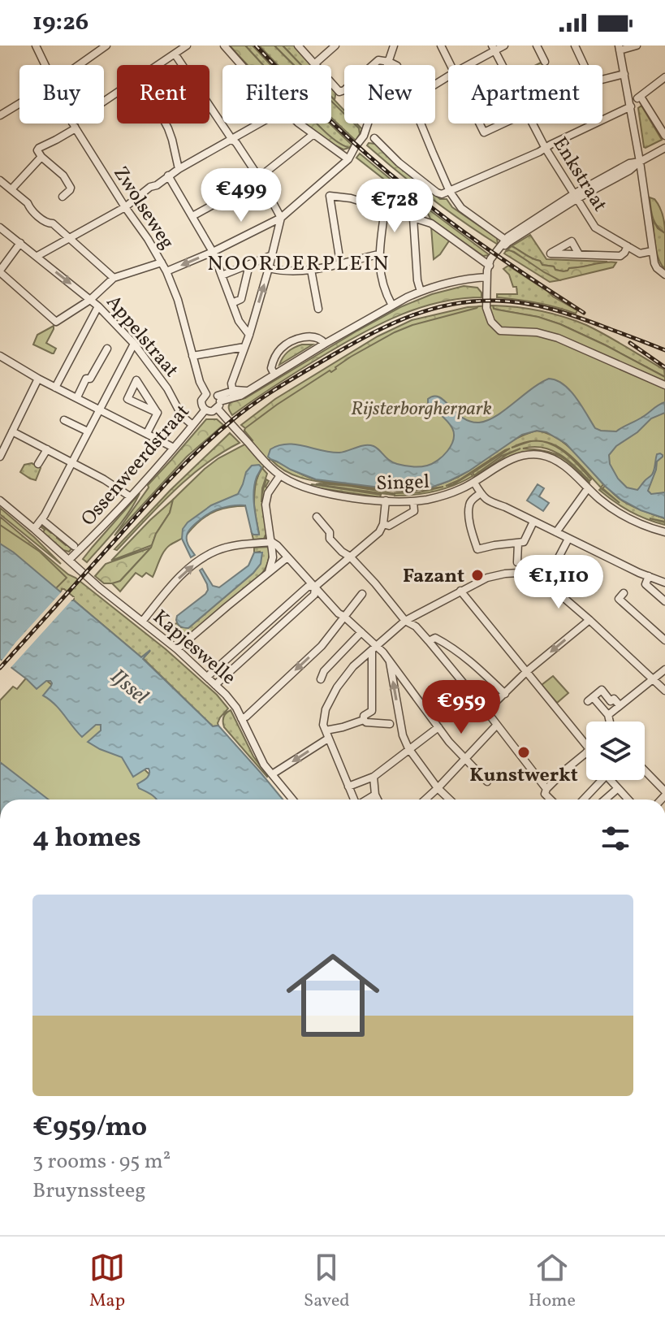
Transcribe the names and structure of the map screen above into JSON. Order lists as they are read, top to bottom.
{
  "streets": {
    "street": [
      "Enkstraat",
      "Zwolseweg",
      "Appelstraat",
      "Ossenweerdstraat",
      "Singel",
      "Kapjeswelle"
    ]
  },
  "crossings": [
    ["Zwolseweg", "Ossenweerdstraat"],
    ["Zwolseweg", "Singel"],
    ["Appelstraat", "Ossenweerdstraat"],
    ["Ossenweerdstraat", "Singel"],
    ["Ossenweerdstraat", "Kapjeswelle"]
  ],
  "districts": ["NOORDERPLEIN"],
  "water": ["IJssel"],
  "parks": ["Rijsterborgherpark"],
  "places": ["Fazant", "Kunstwerkt"],
  "page": {
    "status": "19:26",
    "chip": [
      "Buy",
      "Rent",
      "Filters",
      "New",
      "Apartment"
    ],
    "price": [
      "€499",
      "€728",
      "€1,110",
      "€959"
    ],
    "heading": "4 homes",
    "list": [
      {
        "name": "€959/mo",
        "note": "3 rooms · 95 m² · Bruynssteeg"
      }
    ],
    "tabs": ["Map", "Saved", "Home"]
  }
}
